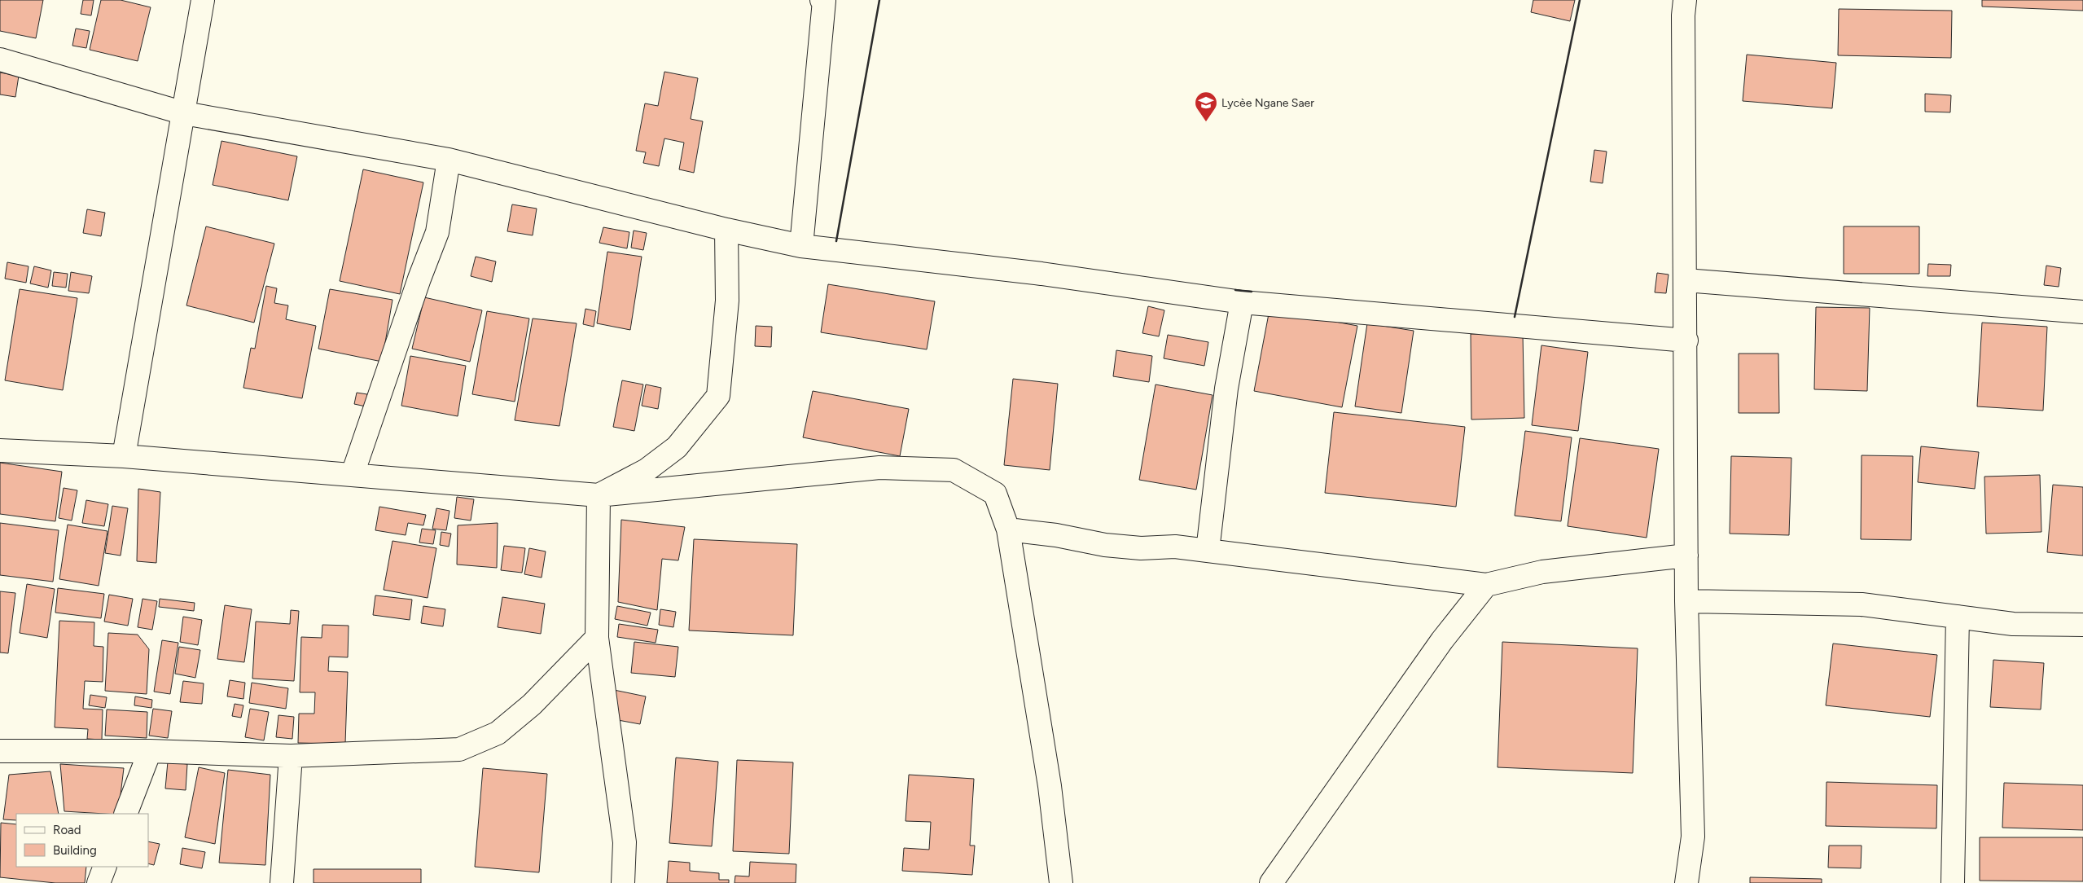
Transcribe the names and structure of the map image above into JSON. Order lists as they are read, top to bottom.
{
  "places": {
    "school or university": ["Lycèe Ngane Saer"]
  },
  "legend": ["Road", "Building"]
}
